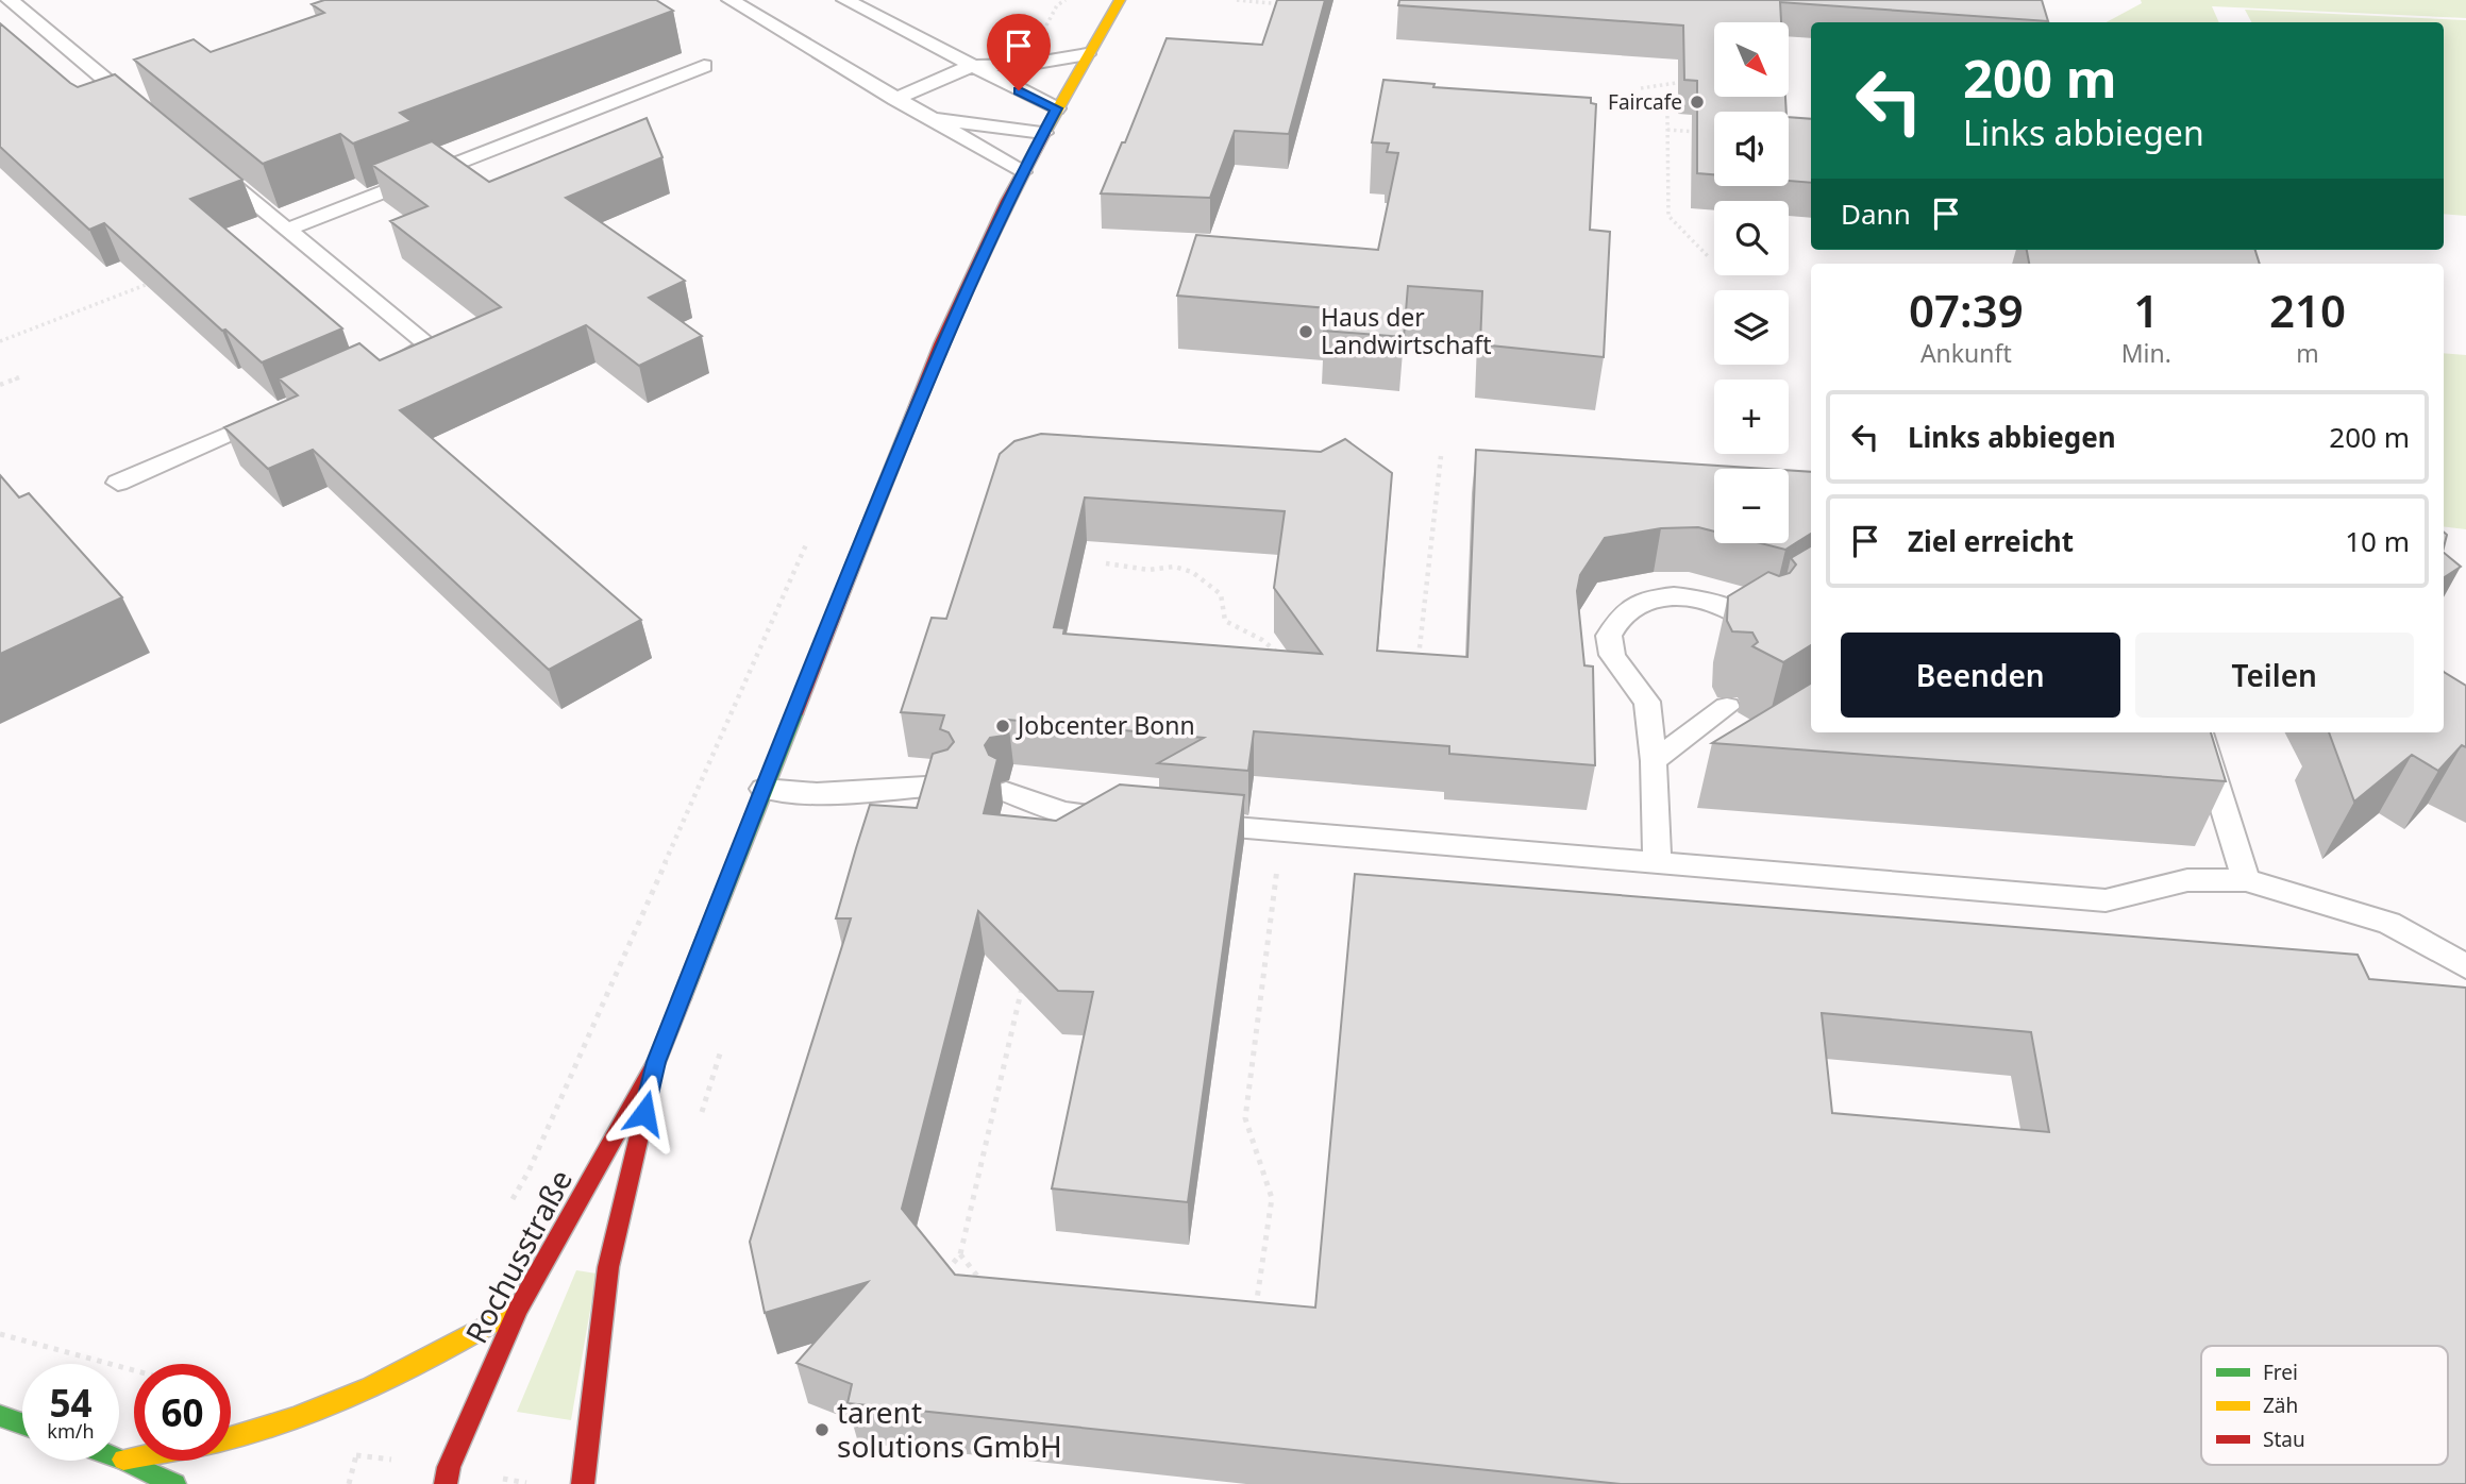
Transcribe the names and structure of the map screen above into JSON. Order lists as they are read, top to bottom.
{
  "streets": {
    "main road": ["Rochusstraße"]
  },
  "places": [
    "Faircafe",
    "Haus der Landwirtschaft",
    "Jobcenter Bonn",
    "tarent solutions GmbH"
  ],
  "legend": ["Frei", "Zäh", "Stau"],
  "north": "bottom right",
  "page": {
    "map_buttons": ["+", "−"],
    "turn": ["200 m", "Links abbiegen"],
    "then": "Dann",
    "eta": [
      "07:39",
      "Ankunft",
      "1",
      "Min.",
      "210",
      "m"
    ],
    "list": [
      {
        "name": "Links abbiegen",
        "value": "200 m"
      },
      {
        "name": "Ziel erreicht",
        "value": "10 m"
      }
    ],
    "buttons": ["Beenden", "Teilen"],
    "speed": "54 km/h",
    "limit": "60"
  }
}
